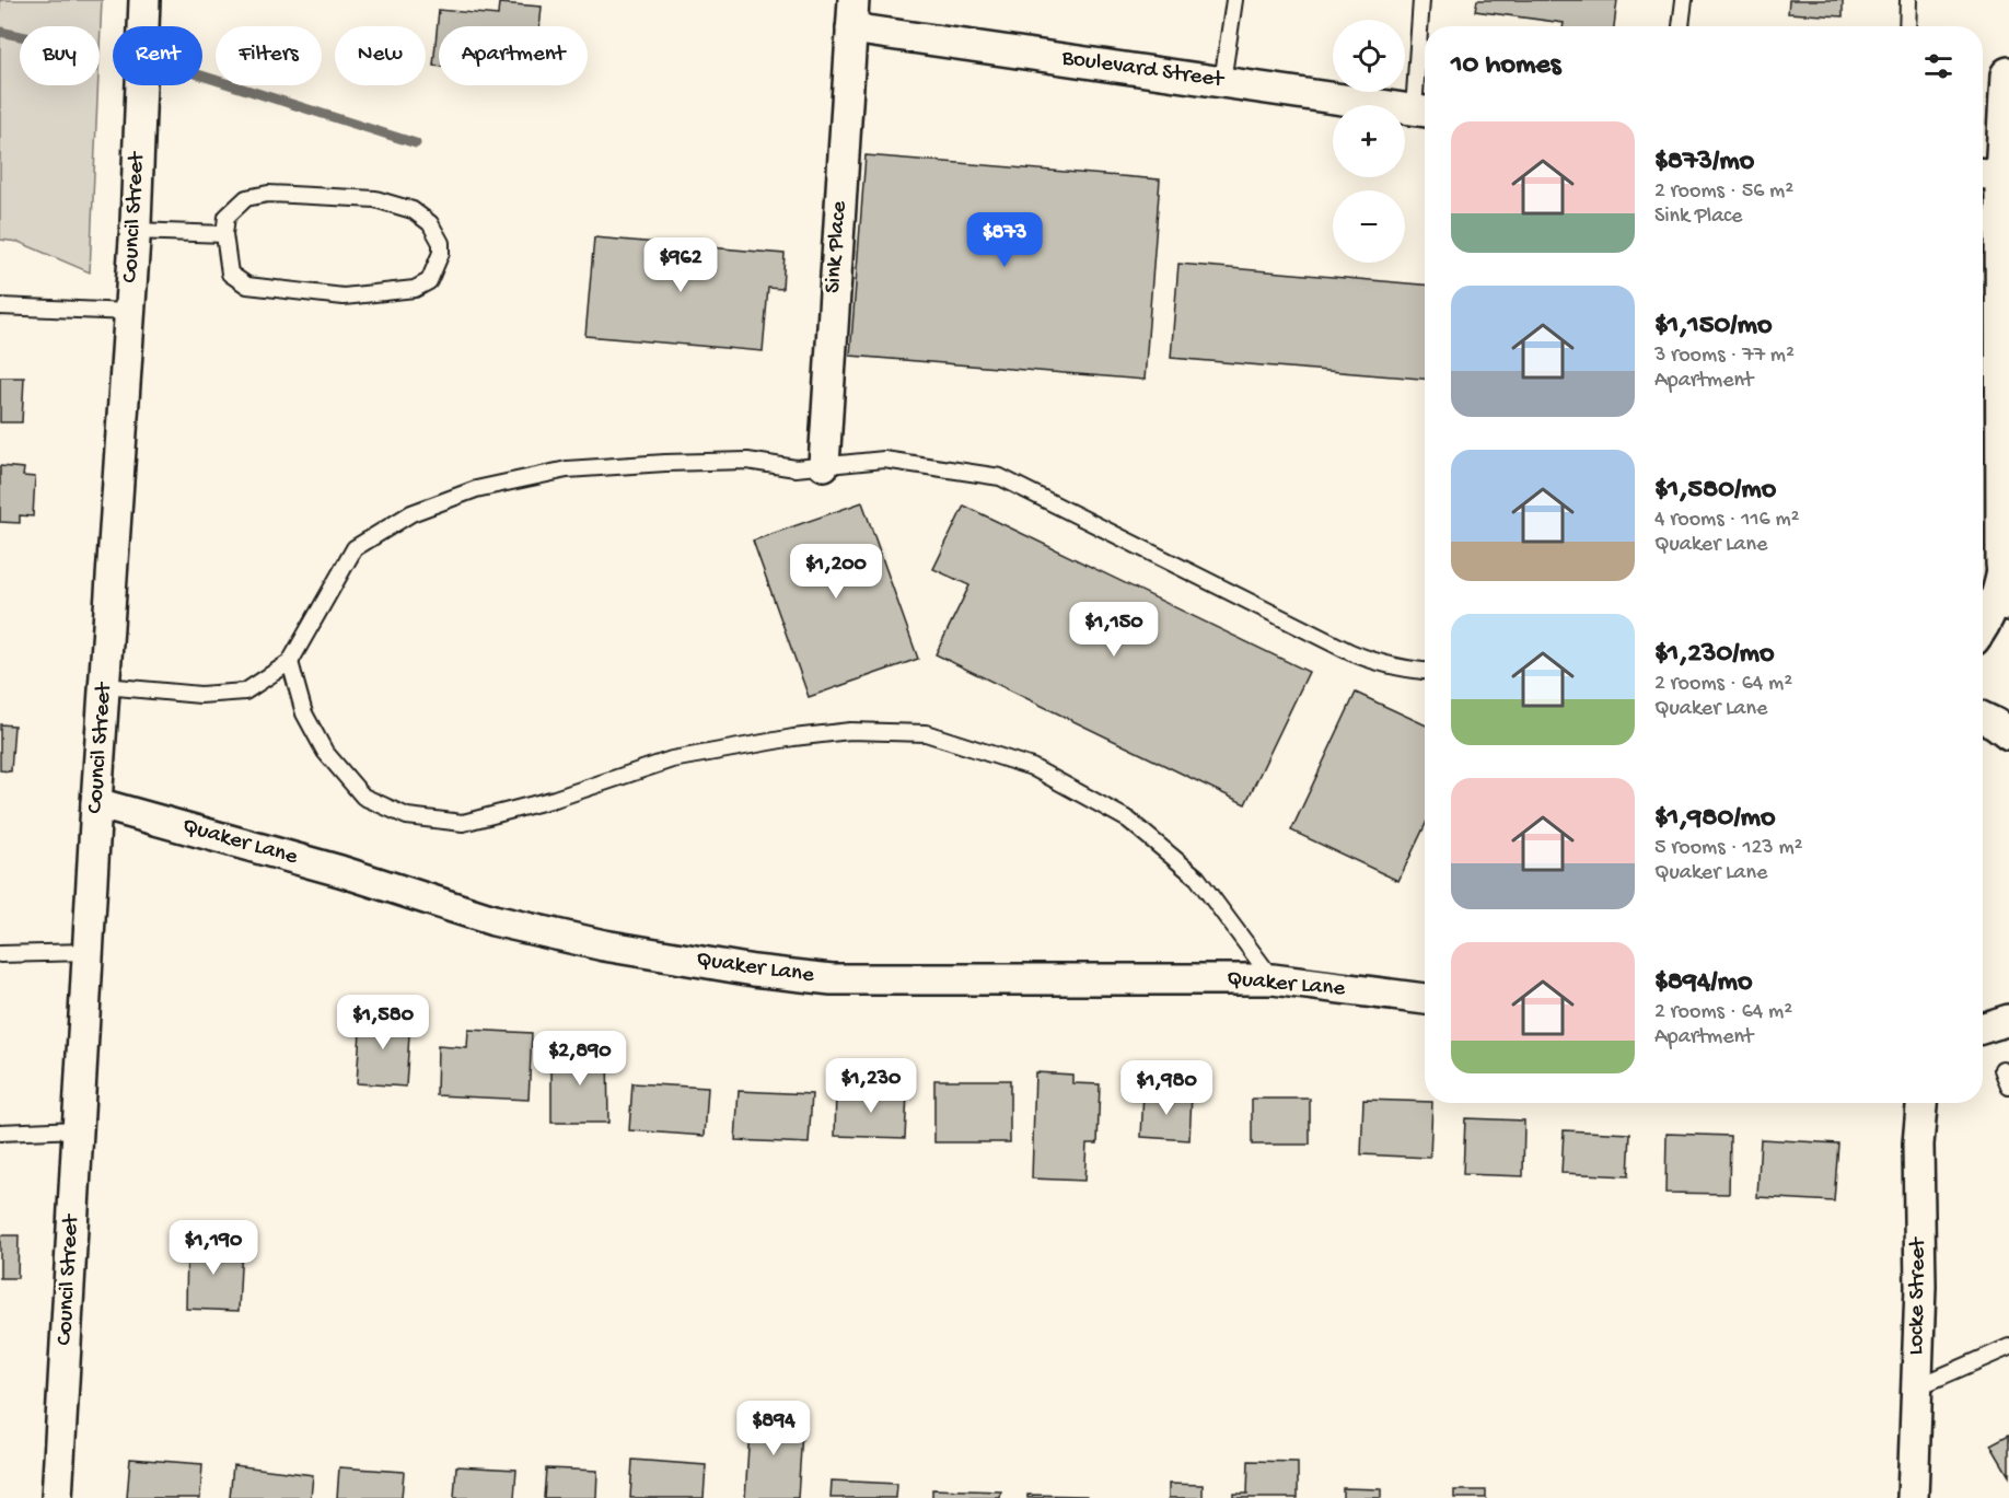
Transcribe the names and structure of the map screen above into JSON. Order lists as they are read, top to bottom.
{
  "streets": {
    "street": [
      "Boulevard Street",
      "Council Street",
      "Sink Place",
      "Quaker Lane",
      "Locke Street"
    ]
  },
  "crossings": [
    ["Boulevard Street", "Sink Place"],
    ["Council Street", "Quaker Lane"]
  ],
  "page": {
    "map_buttons": ["+", "−"],
    "chip": [
      "Buy",
      "Rent",
      "Filters",
      "New",
      "Apartment"
    ],
    "heading": "10 homes",
    "list": [
      {
        "name": "$873/mo",
        "note": "2 rooms · 56 m² · Sink Place"
      },
      {
        "name": "$1,150/mo",
        "note": "3 rooms · 77 m² · Apartment"
      },
      {
        "name": "$1,580/mo",
        "note": "4 rooms · 116 m² · Quaker Lane"
      },
      {
        "name": "$1,230/mo",
        "note": "2 rooms · 64 m² · Quaker Lane"
      },
      {
        "name": "$1,980/mo",
        "note": "5 rooms · 123 m² · Quaker Lane"
      },
      {
        "name": "$894/mo",
        "note": "2 rooms · 64 m² · Apartment"
      }
    ],
    "price": [
      "$873",
      "$962",
      "$1,200",
      "$1,150",
      "$1,580",
      "$2,890",
      "$1,230",
      "$1,980",
      "$1,190",
      "$894"
    ]
  }
}
